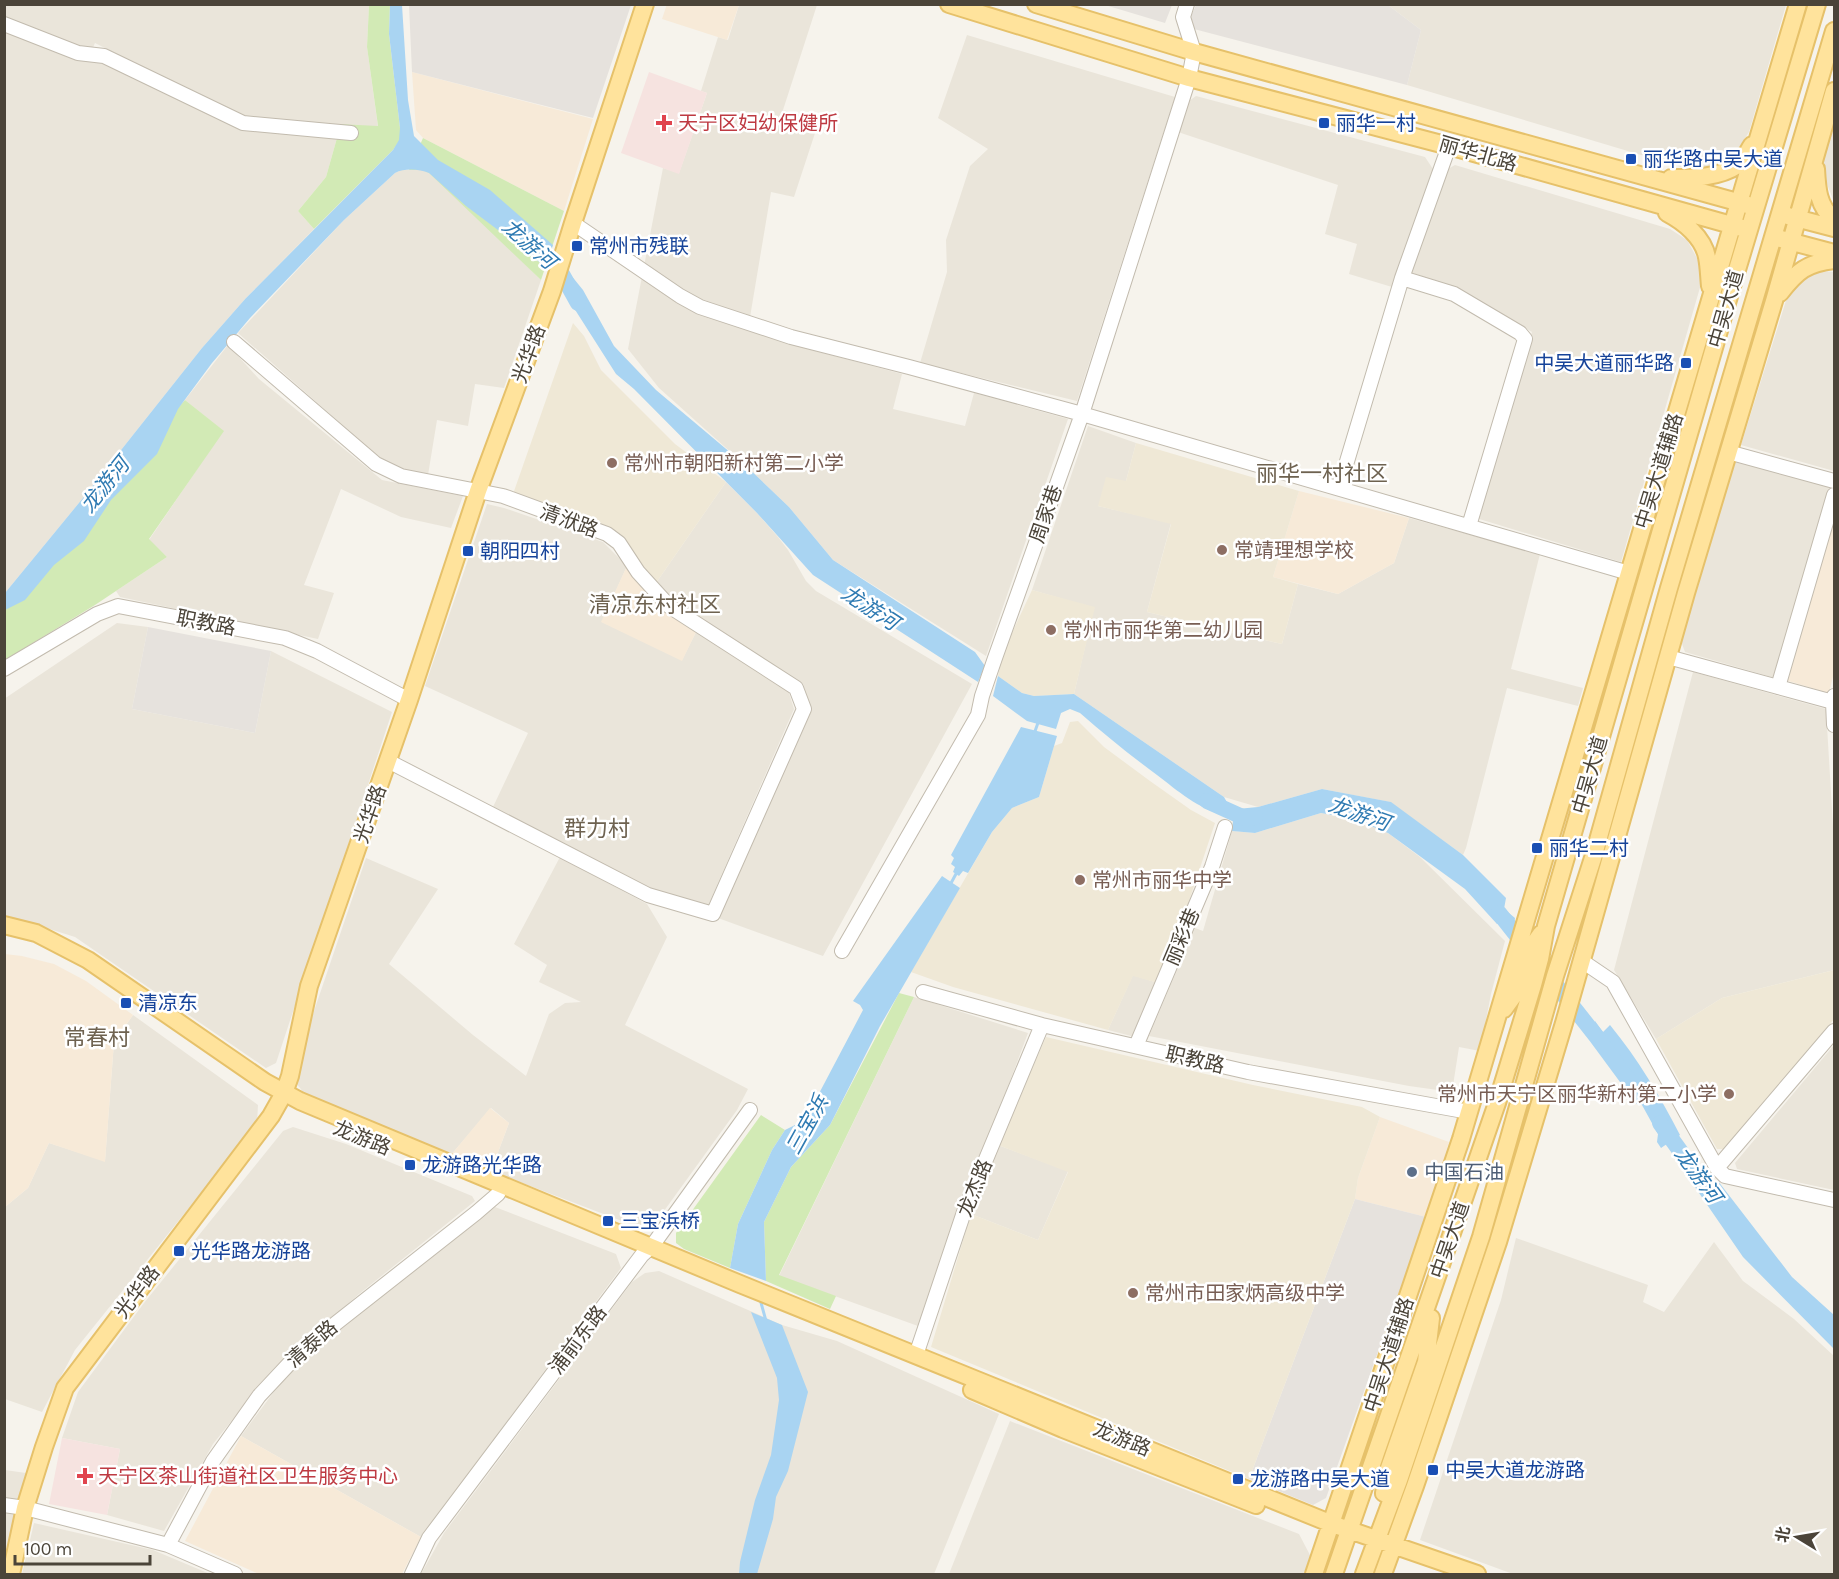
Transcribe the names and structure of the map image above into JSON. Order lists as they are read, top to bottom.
{
  "streets": {
    "main road": [
      "丽华北路",
      "中吴大道",
      "光华路",
      "中吴大道辅路",
      "龙游路"
    ],
    "street": [
      "周家巷",
      "清洑路",
      "职教路",
      "丽彩巷",
      "龙杰路",
      "浦前东路",
      "清泰路"
    ]
  },
  "crossings": [
    ["丽华北路", "中吴大道"],
    ["丽华北路", "中吴大道辅路"],
    ["丽华北路", "周家巷"],
    ["中吴大道", "中吴大道辅路"],
    ["中吴大道", "龙游路"],
    ["光华路", "清洑路"],
    ["光华路", "职教路"],
    ["光华路", "龙游路"],
    ["中吴大道辅路", "职教路"],
    ["中吴大道辅路", "龙游路"],
    ["职教路", "丽彩巷"],
    ["职教路", "龙杰路"],
    ["龙游路", "龙杰路"],
    ["龙游路", "浦前东路"],
    ["龙游路", "清泰路"]
  ],
  "districts": [
    "丽华一村社区",
    "清凉东村社区",
    "群力村",
    "常春村"
  ],
  "water": ["龙游河", "三宝浜"],
  "places": {
    "health": ["天宁区妇幼保健所", "天宁区茶山街道社区卫生服务中心"],
    "transit": [
      "丽华一村",
      "丽华路中吴大道",
      "常州市残联",
      "中吴大道丽华路",
      "朝阳四村",
      "丽华二村",
      "清凉东",
      "龙游路光华路",
      "三宝浜桥",
      "光华路龙游路",
      "中吴大道龙游路",
      "龙游路中吴大道"
    ],
    "other": [
      "常州市朝阳新村第二小学",
      "常靖理想学校",
      "常州市丽华第二幼儿园",
      "常州市丽华中学",
      "常州市天宁区丽华新村第二小学",
      "中国石油",
      "常州市田家炳高级中学"
    ]
  },
  "scale_bar": "100 m",
  "north": "left"
}
